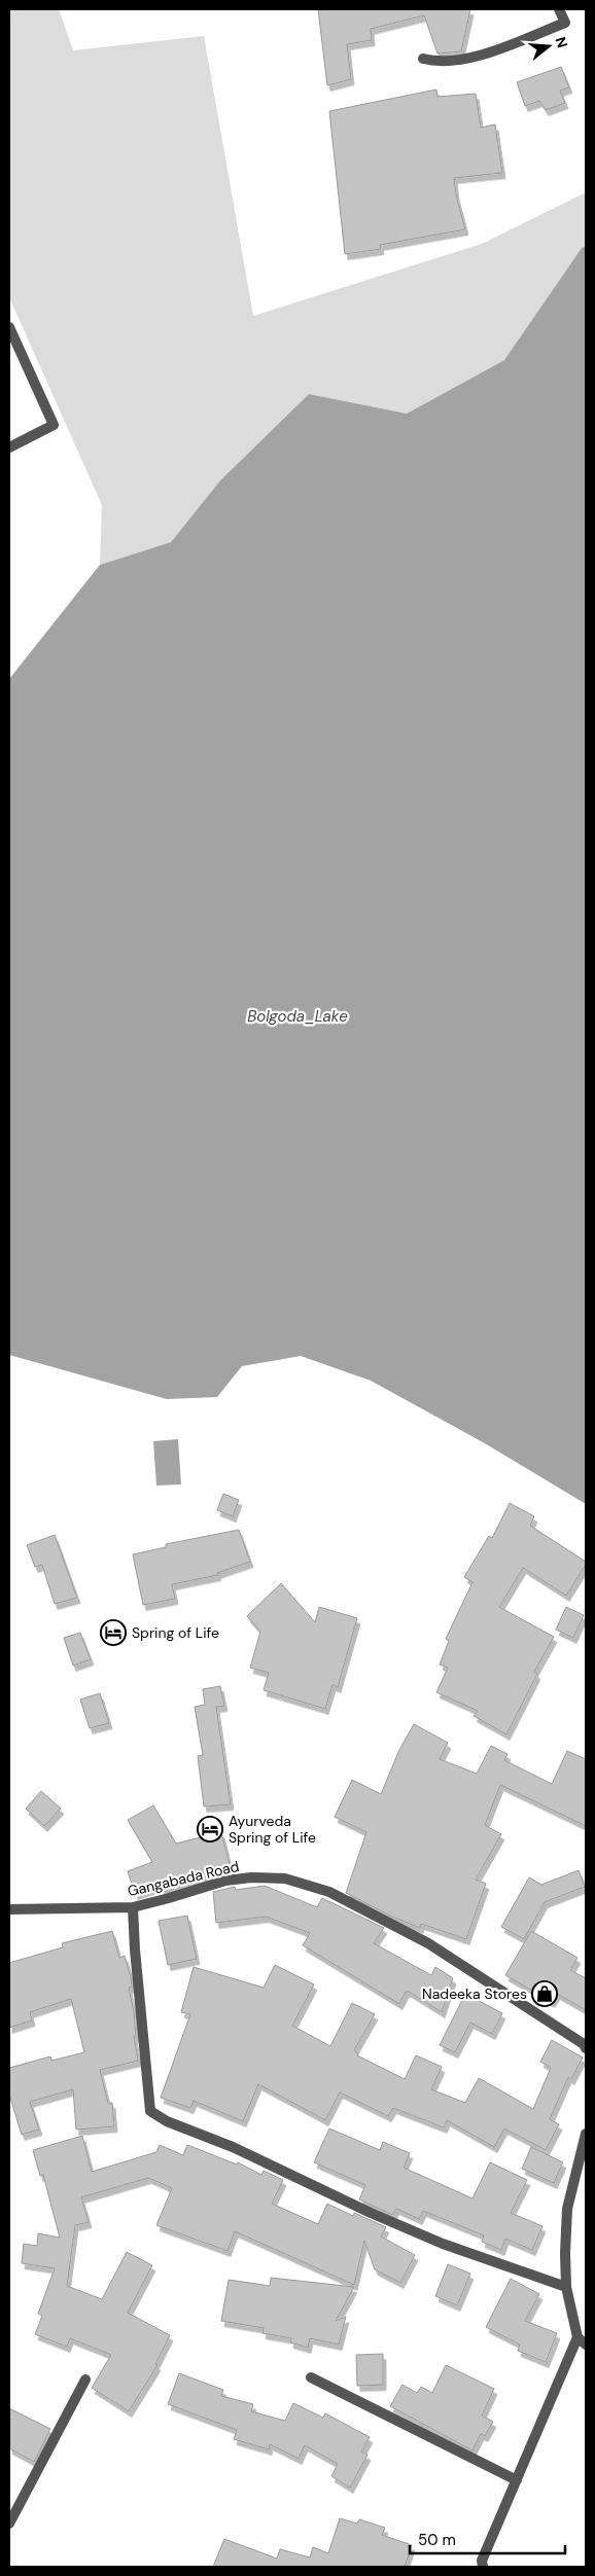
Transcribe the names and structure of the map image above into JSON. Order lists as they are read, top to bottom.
{
  "streets": {
    "street": ["Gangabada Road"]
  },
  "water": ["Bolgoda_Lake"],
  "places": {
    "hotel": ["Spring of Life", "Ayurveda Spring of Life"],
    "shop": ["Nadeeka Stores"]
  },
  "scale_bar": "50 m",
  "north": "right"
}
